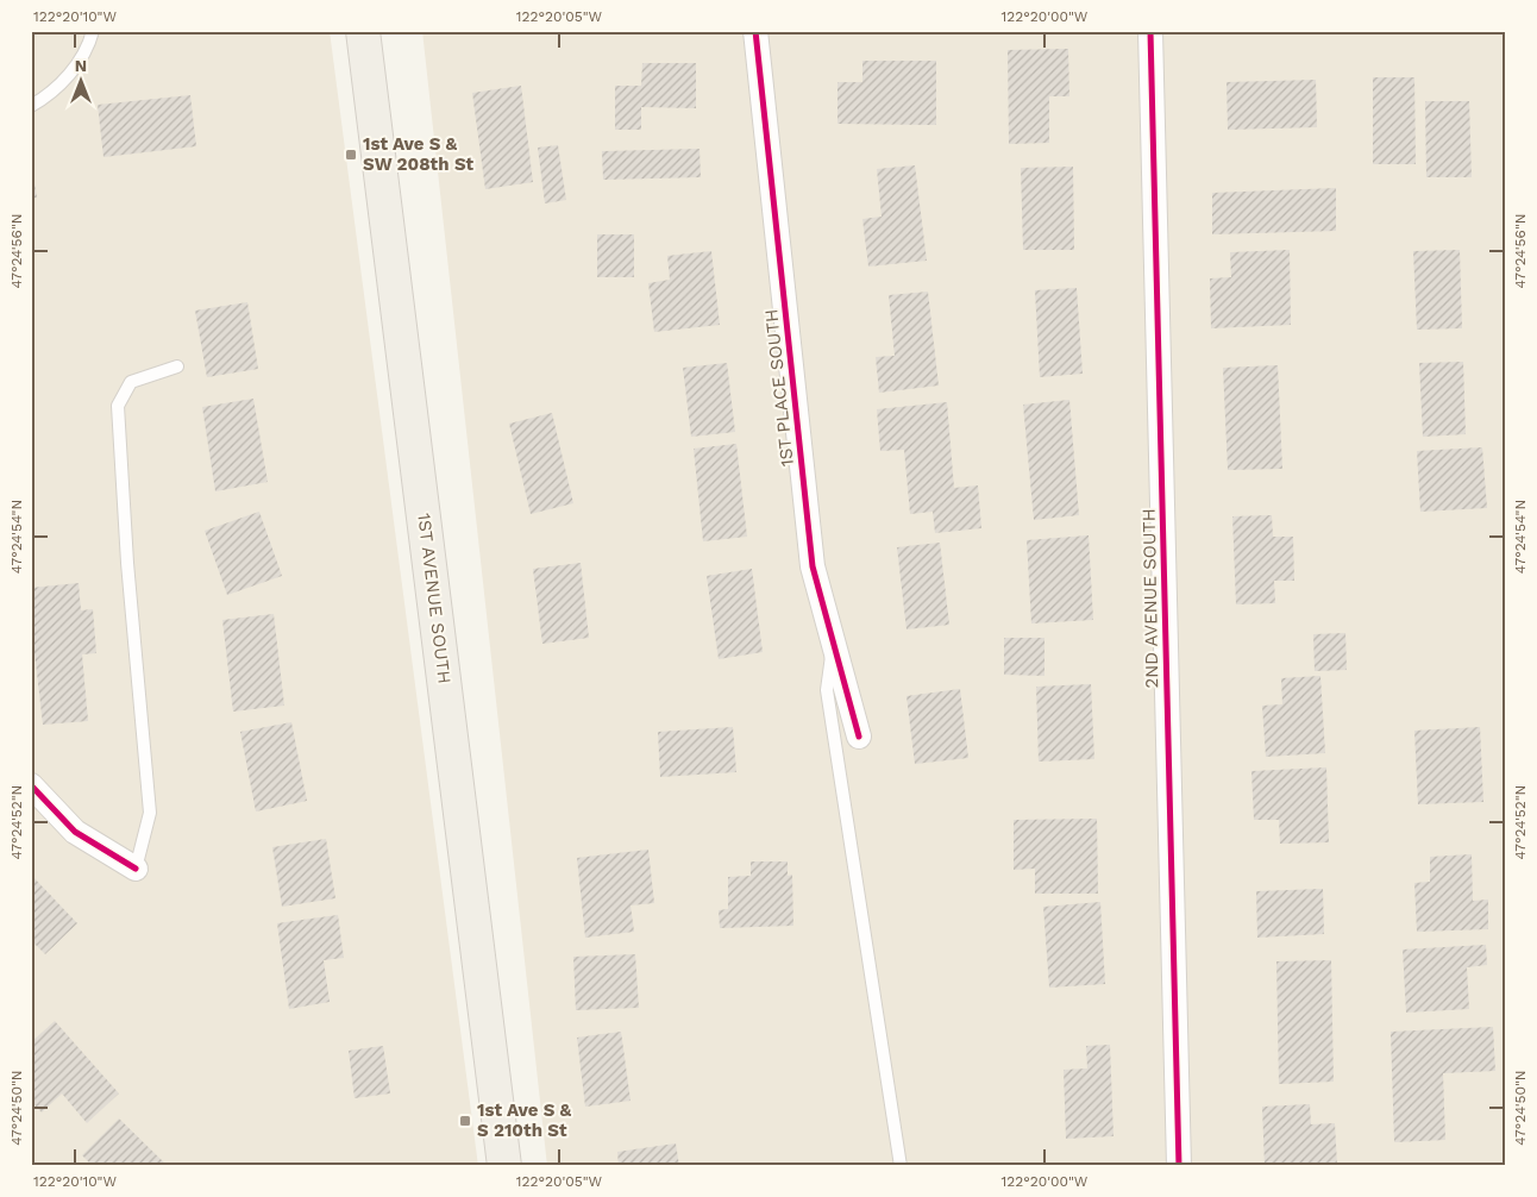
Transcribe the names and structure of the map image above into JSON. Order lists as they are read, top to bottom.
{
  "streets": {
    "main road": ["1ST AVENUE SOUTH"],
    "street": ["1ST PLACE SOUTH", "2ND AVENUE SOUTH"]
  },
  "places": {
    "transit": ["1st Ave S & SW 208th St", "1st Ave S & S 210th St"]
  },
  "north": "top",
  "coordinates": [
    "122°20'10\"W",
    "122°20'05\"W",
    "122°20'00\"W",
    "47°24'56\"N",
    "47°24'54\"N",
    "47°24'52\"N",
    "47°24'50\"N"
  ]
}
